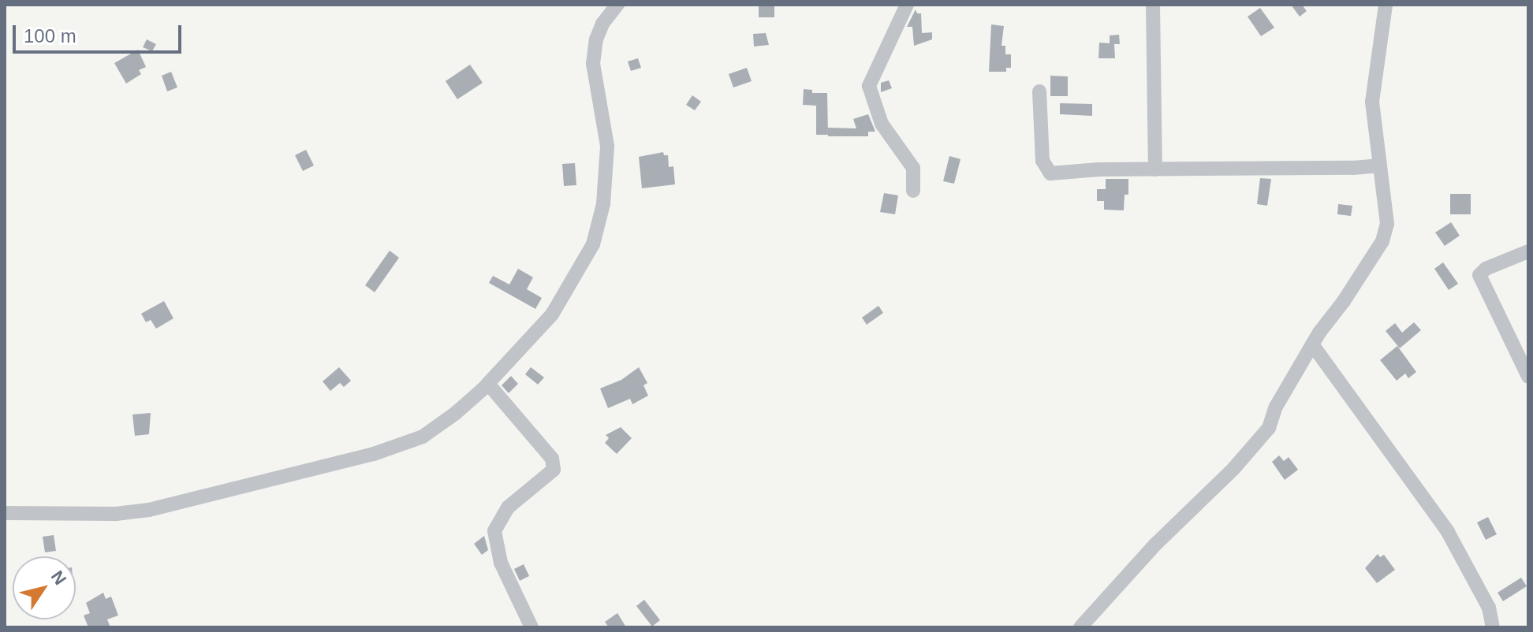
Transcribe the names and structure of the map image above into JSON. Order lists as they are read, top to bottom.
{
  "scale_bar": "100 m",
  "north": "top right"
}
